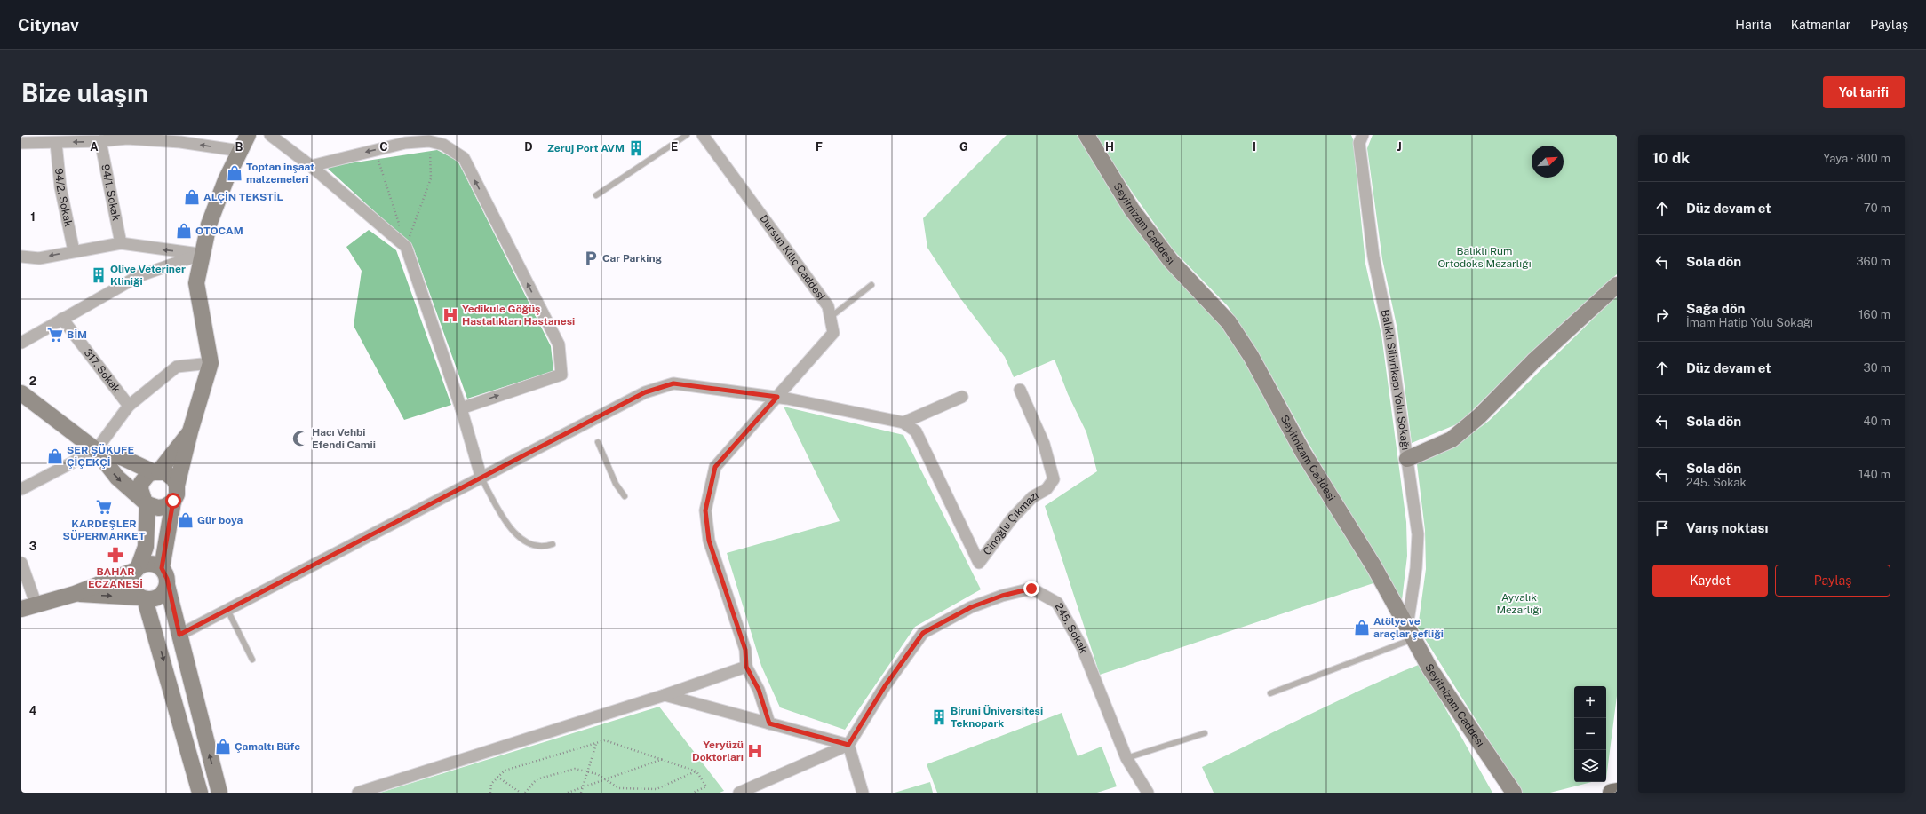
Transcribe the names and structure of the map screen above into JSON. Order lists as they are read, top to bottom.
{
  "streets": {
    "street": [
      "94/1. Sokak",
      "94/2. Sokak",
      "Seyitnizam Caddesi",
      "Dursun Kılıç Caddesi",
      "317. Sokak",
      "Balıklı Silivrikapı Yolu Sokağı",
      "Cinoğlu Çıkmazı",
      "245. Sokak"
    ]
  },
  "crossings": [
    ["Seyitnizam Caddesi", "Balıklı Silivrikapı Yolu Sokağı"]
  ],
  "parks": ["Balıklı Rum Ortodoks Mezarlığı", "Ayvalık Mezarlığı"],
  "places": {
    "building": ["Zeruj Port AVM", "Olive Veteriner Kliniği", "Biruni Üniversitesi Teknopark"],
    "shop": [
      "Toptan inşaat malzemeleri",
      "ALÇİN TEKSTİL",
      "OTOCAM",
      "SER ŞÜKUFE ÇİÇEKÇİ",
      "Gür boya",
      "Atölye ve araçlar şefliği",
      "Çamaltı Büfe"
    ],
    "parking": ["Car Parking"],
    "hospital": ["Yedikule Göğüş Hastalıkları Hastanesi", "Yeryüzü Doktorları"],
    "supermarket": ["BİM", "KARDEŞLER SÜPERMARKET"],
    "mosque": ["Hacı Vehbi Efendi Camii"],
    "pharmacy": ["BAHAR ECZANESİ"]
  },
  "north": "top right",
  "page": {
    "header": "Citynav",
    "nav": ["Harita", "Katmanlar", "Paylaş"],
    "buttons": [
      "Yol tarifi",
      ["Kaydet", "Paylaş"]
    ],
    "title": "Bize ulaşın",
    "heading": ["10 dk", "Yaya · 800 m"],
    "list": [
      ["Düz devam et", "70 m"],
      ["Sola dön", "360 m"],
      ["Sağa dön", "İmam Hatip Yolu Sokağı", "160 m"],
      ["Düz devam et", "30 m"],
      ["Sola dön", "40 m"],
      ["Sola dön", "245. Sokak", "140 m"],
      "Varış noktası"
    ],
    "map_buttons": ["+", "−"]
  },
  "grid": {
    "columns": [
      "A",
      "B",
      "C",
      "D",
      "E",
      "F",
      "G",
      "H",
      "I",
      "J"
    ],
    "rows": [
      "1",
      "2",
      "3",
      "4"
    ]
  }
}
